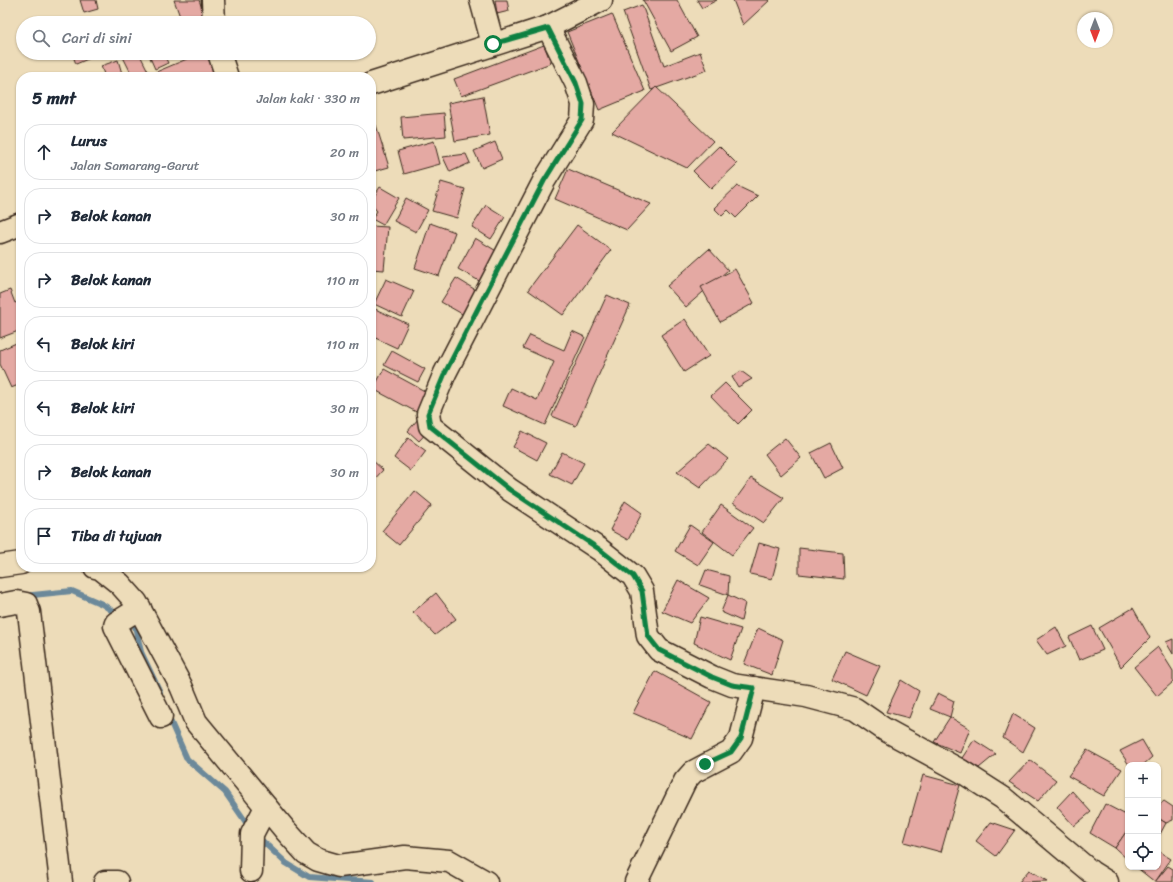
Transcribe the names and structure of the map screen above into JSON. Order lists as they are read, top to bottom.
{
  "north": "bottom",
  "page": {
    "search": "Cari di sini",
    "heading": ["5 mnt", "Jalan kaki · 330 m"],
    "list": [
      ["Lurus", "Jalan Samarang-Garut", "20 m"],
      ["Belok kanan", "30 m"],
      ["Belok kanan", "110 m"],
      ["Belok kiri", "110 m"],
      ["Belok kiri", "30 m"],
      ["Belok kanan", "30 m"],
      "Tiba di tujuan"
    ],
    "map_buttons": ["+", "−"]
  }
}
